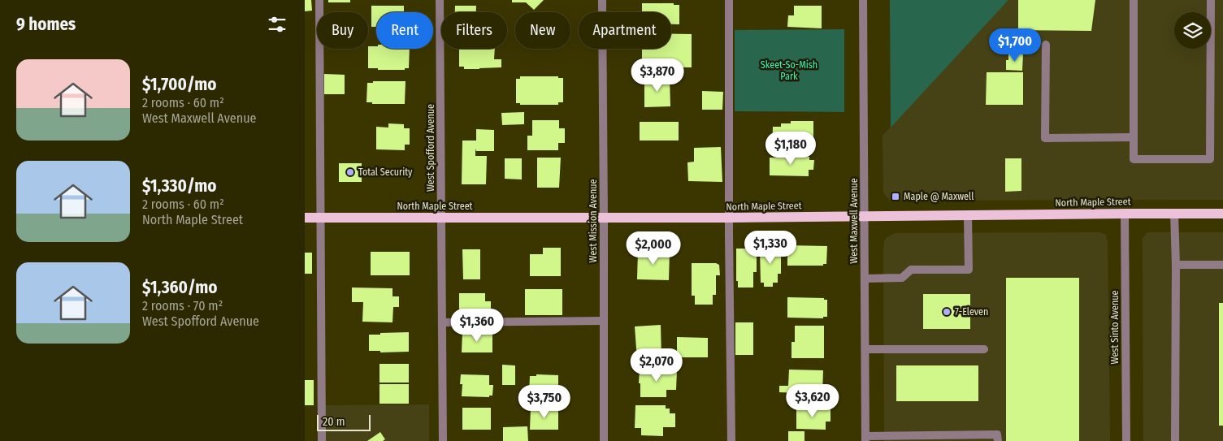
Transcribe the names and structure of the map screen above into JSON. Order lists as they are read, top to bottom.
{
  "streets": {
    "main road": ["North Maple Street"],
    "street": [
      "West Spofford Avenue",
      "West Mission Avenue",
      "West Maxwell Avenue",
      "West Sinto Avenue"
    ]
  },
  "crossings": [
    ["West Spofford Avenue", "North Maple Street"],
    ["North Maple Street", "West Mission Avenue"],
    ["North Maple Street", "West Maxwell Avenue"],
    ["North Maple Street", "West Sinto Avenue"]
  ],
  "parks": ["Skeet-So-Mish Park"],
  "places": {
    "other": ["Total Security", "7-Eleven"],
    "transit": ["Maple @ Maxwell"]
  },
  "scale_bar": "20 m",
  "page": {
    "heading": "9 homes",
    "chip": [
      "Buy",
      "Rent",
      "Filters",
      "New",
      "Apartment"
    ],
    "price": [
      "$1,700",
      "$3,870",
      "$1,180",
      "$1,330",
      "$2,000",
      "$1,360",
      "$2,070",
      "$3,620",
      "$3,750"
    ],
    "list": [
      {
        "name": "$1,700/mo",
        "note": "2 rooms · 60 m² · West Maxwell Avenue"
      },
      {
        "name": "$1,330/mo",
        "note": "2 rooms · 60 m² · North Maple Street"
      },
      {
        "name": "$1,360/mo",
        "note": "2 rooms · 70 m² · West Spofford Avenue"
      }
    ],
    "scale": "20 m"
  }
}
